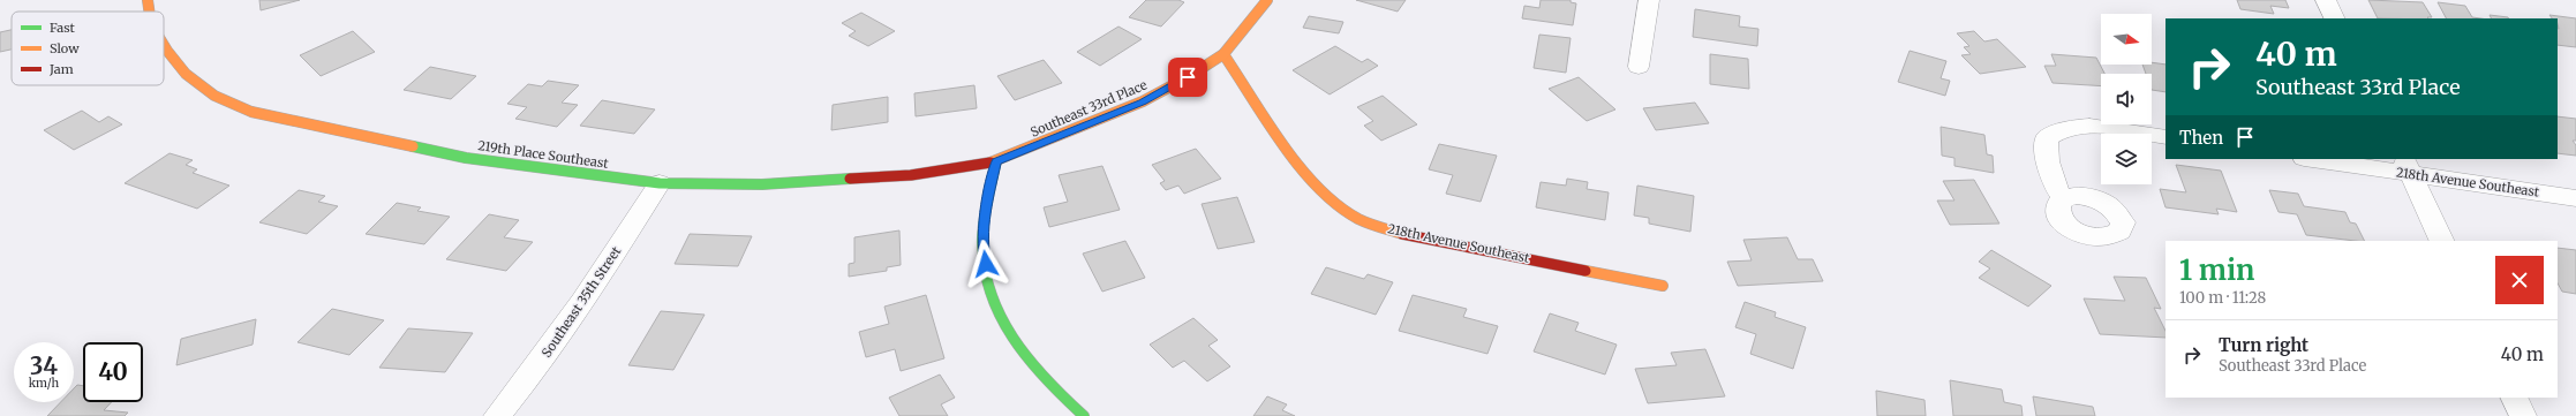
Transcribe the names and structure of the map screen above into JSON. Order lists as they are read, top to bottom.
{
  "streets": {
    "street": [
      "Southeast 33rd Place",
      "219th Place Southeast",
      "218th Avenue Southeast",
      "Southeast 35th Street"
    ]
  },
  "crossings": [
    ["Southeast 33rd Place", "219th Place Southeast"],
    ["Southeast 33rd Place", "218th Avenue Southeast"],
    ["219th Place Southeast", "Southeast 35th Street"]
  ],
  "legend": ["Fast", "Slow", "Jam"],
  "north": "right",
  "page": {
    "turn": ["40 m", "Southeast 33rd Place"],
    "then": "Then",
    "heading": ["1 min", "100 m · 11:28"],
    "list": [
      {
        "name": "Turn right",
        "note": "Southeast 33rd Place",
        "value": "40 m"
      }
    ],
    "speed": "34 km/h",
    "limit": "40"
  }
}
